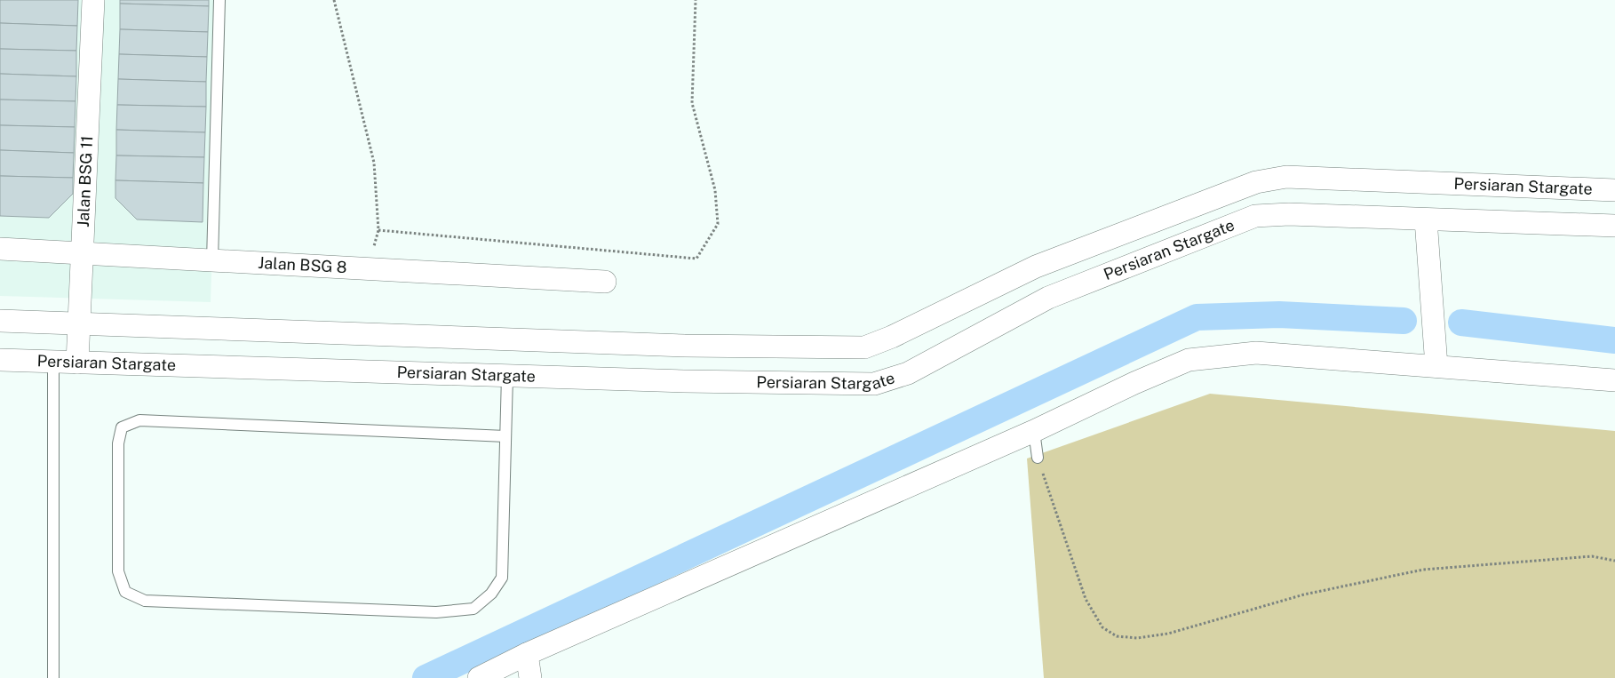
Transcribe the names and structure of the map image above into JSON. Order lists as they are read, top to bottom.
{
  "streets": {
    "street": ["Jalan BSG 11", "Persiaran Stargate", "Jalan BSG 8"]
  },
  "crossings": [
    ["Jalan BSG 11", "Persiaran Stargate"],
    ["Jalan BSG 11", "Jalan BSG 8"]
  ]
}
